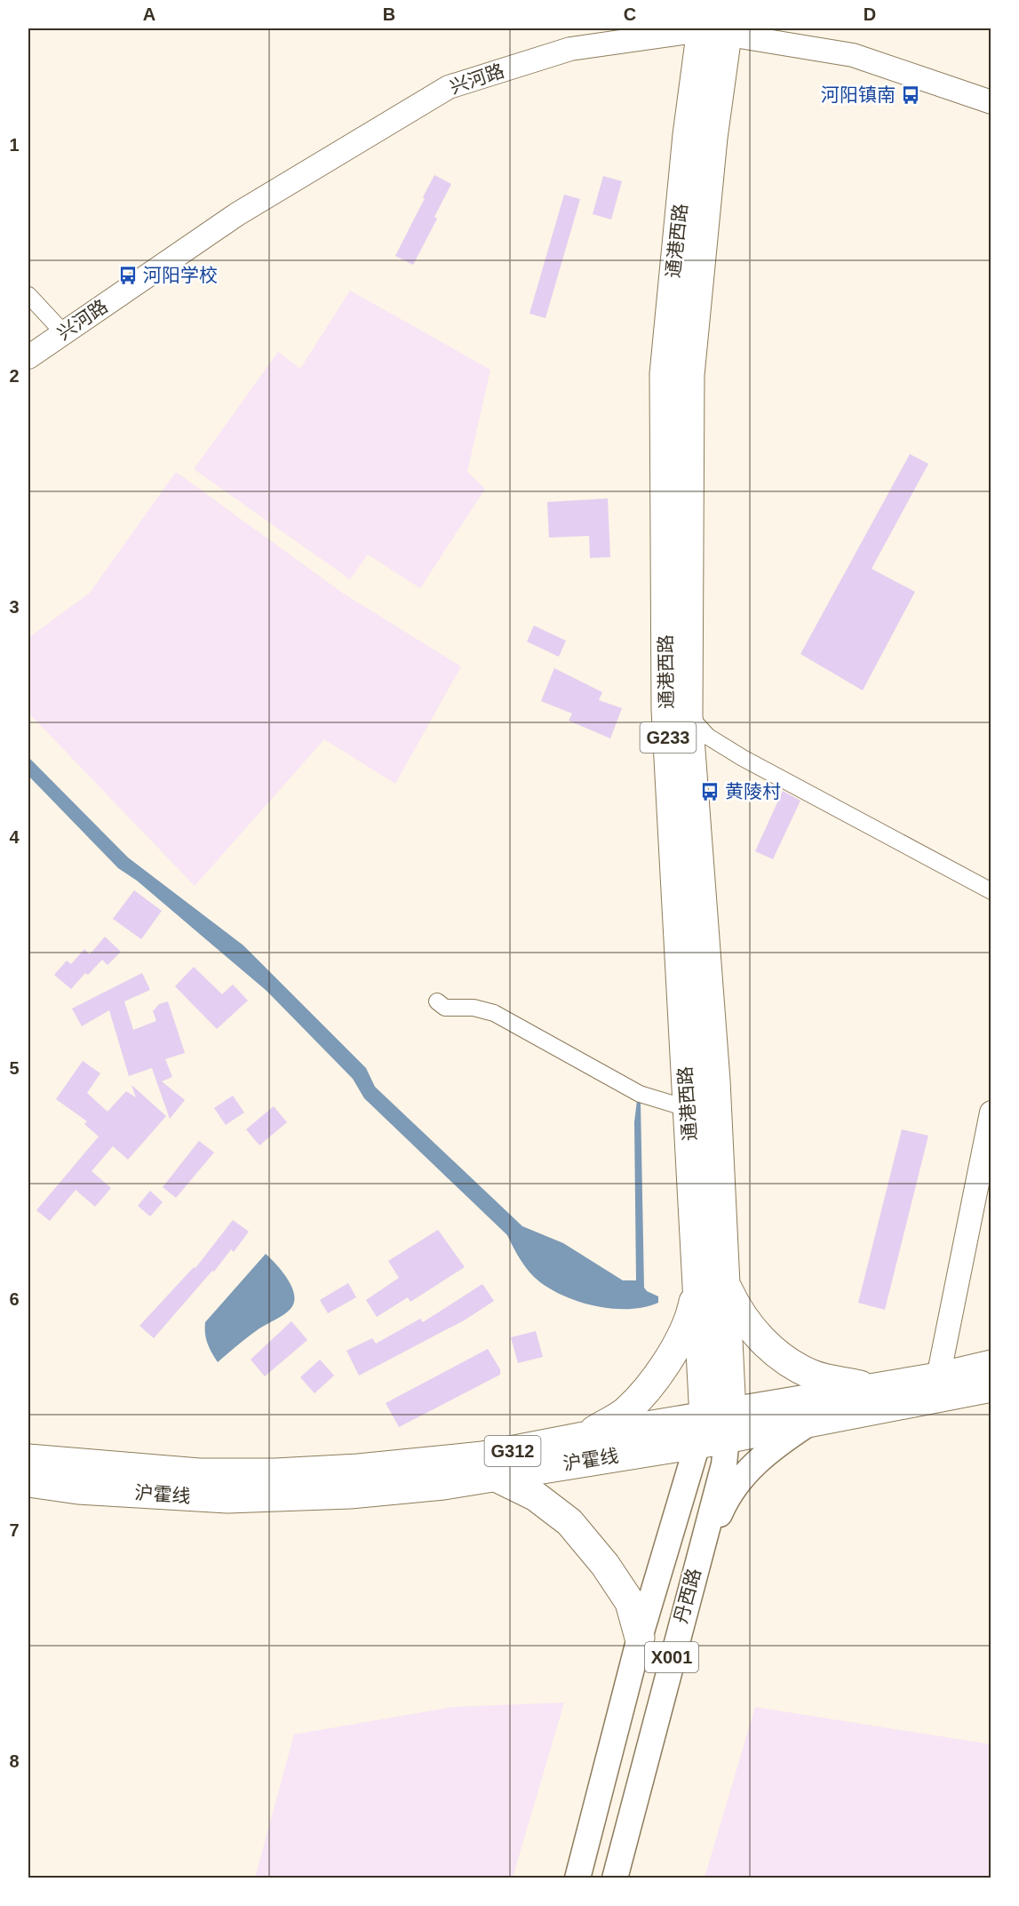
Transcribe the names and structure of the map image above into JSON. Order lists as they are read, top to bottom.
{
  "streets": {
    "highway": [
      "通港西路",
      "G233",
      "G312",
      "沪霍线"
    ],
    "main road": ["丹西路", "X001"],
    "street": ["兴河路"]
  },
  "crossings": [
    ["兴河路", "通港西路"],
    ["通港西路", "沪霍线"],
    ["通港西路", "丹西路"],
    ["沪霍线", "丹西路"]
  ],
  "places": {
    "bus stop": ["河阳镇南", "河阳学校", "黄陵村"]
  },
  "grid": {
    "columns": [
      "A",
      "B",
      "C",
      "D"
    ],
    "rows": [
      "1",
      "2",
      "3",
      "4",
      "5",
      "6",
      "7",
      "8"
    ]
  }
}
